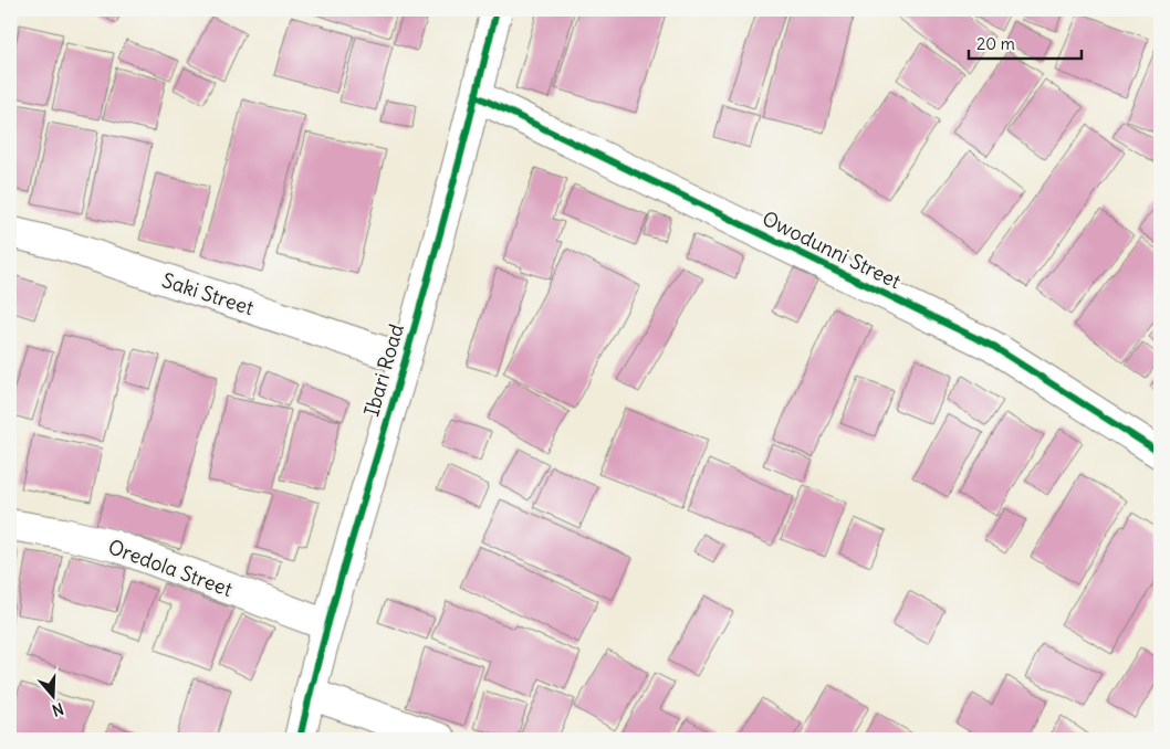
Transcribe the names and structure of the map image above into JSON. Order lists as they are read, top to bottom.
{
  "streets": {
    "street": [
      "Owodunni Street",
      "Saki Street",
      "Ibari Road",
      "Oredola Street"
    ]
  },
  "crossings": [
    ["Owodunni Street", "Ibari Road"],
    ["Saki Street", "Ibari Road"],
    ["Ibari Road", "Oredola Street"]
  ],
  "scale_bar": "20 m",
  "north": "bottom"
}
